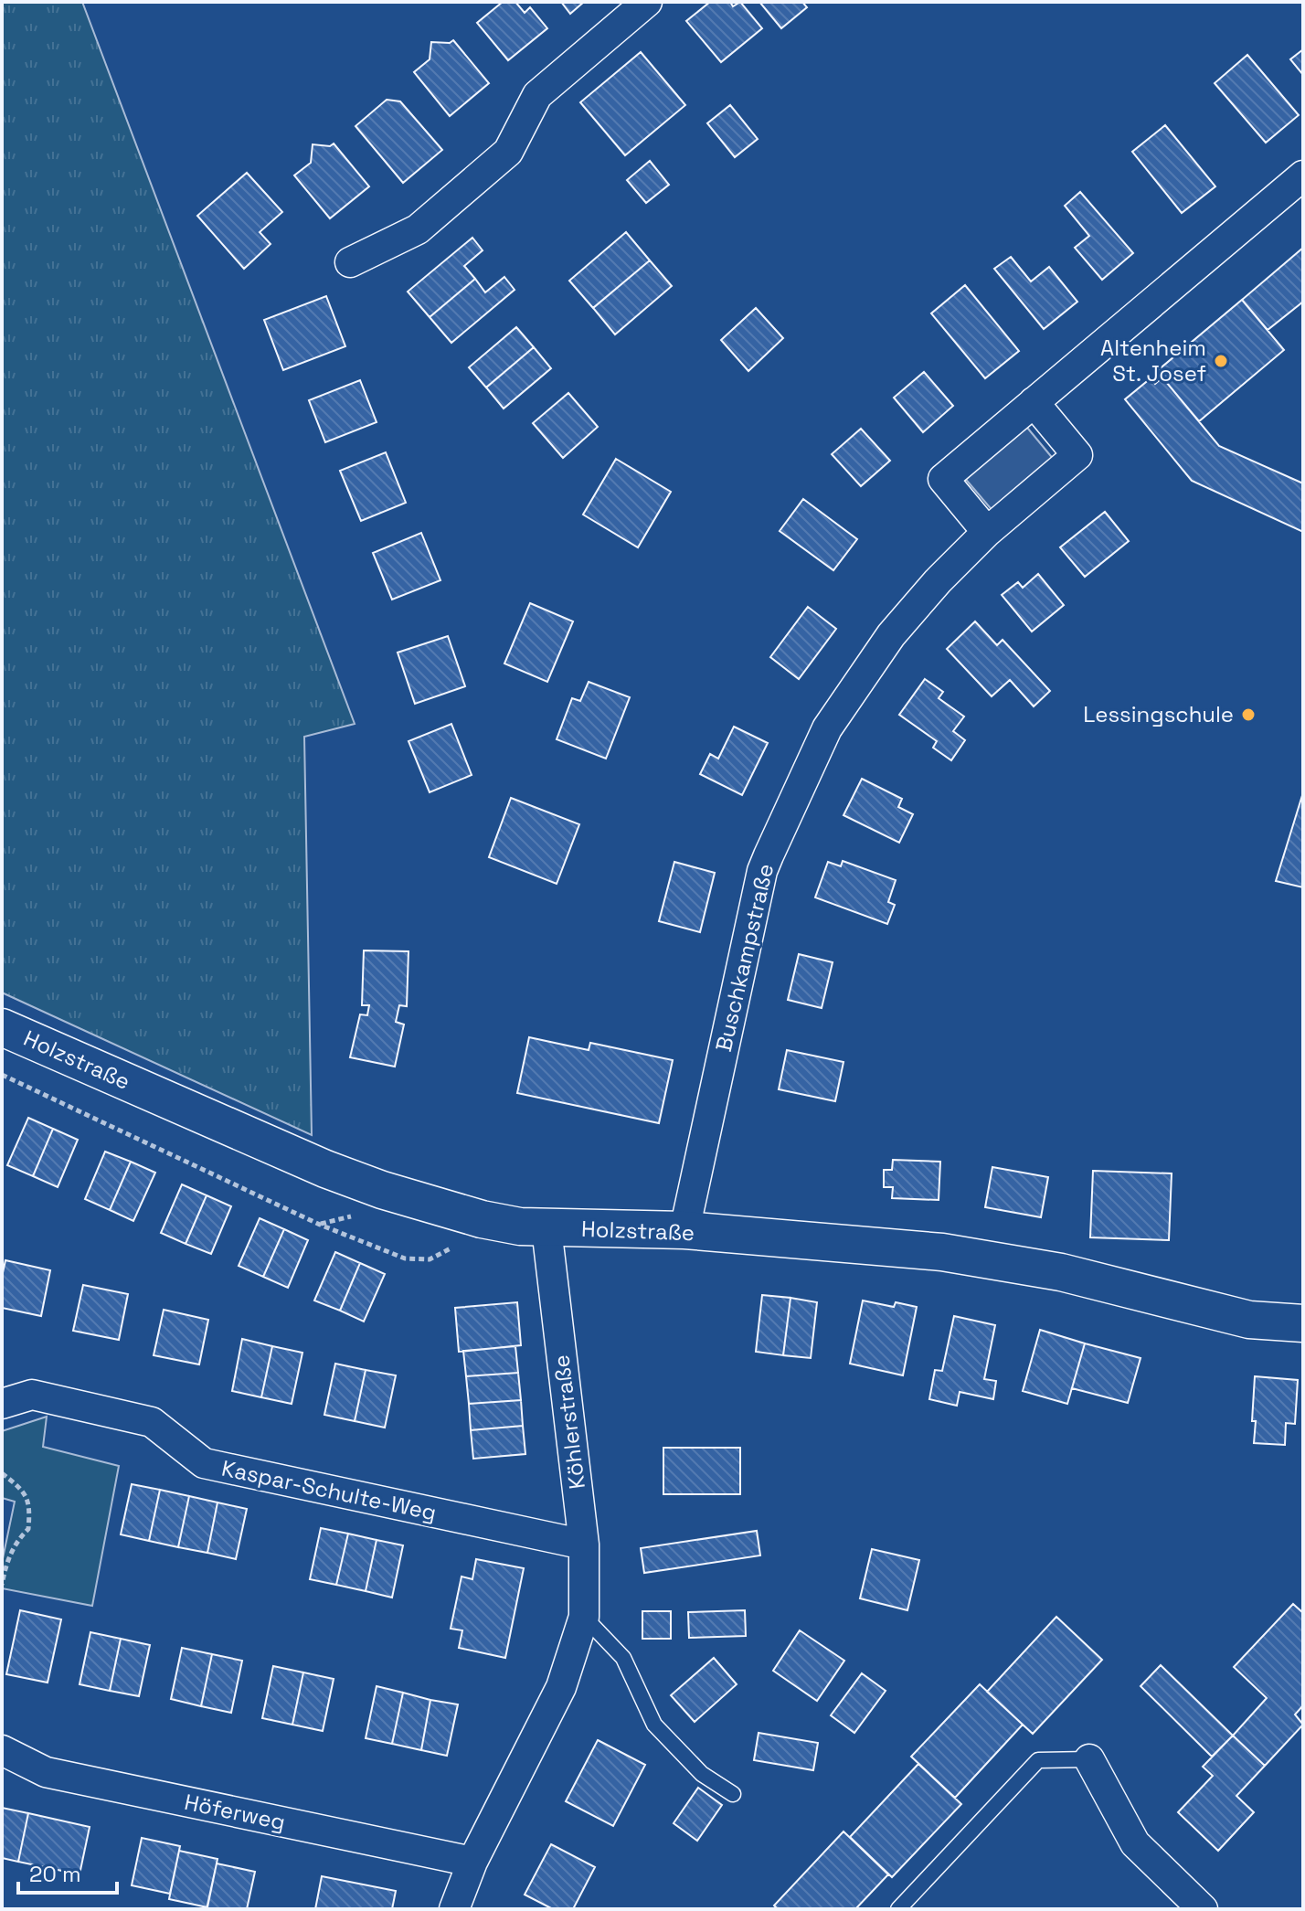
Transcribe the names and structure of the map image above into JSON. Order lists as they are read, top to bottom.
{
  "streets": {
    "street": [
      "Buschkampstraße",
      "Holzstraße",
      "Köhlerstraße",
      "Kaspar-Schulte-Weg",
      "Höferweg"
    ]
  },
  "crossings": [
    ["Buschkampstraße", "Holzstraße"],
    ["Holzstraße", "Köhlerstraße"],
    ["Köhlerstraße", "Kaspar-Schulte-Weg"],
    ["Köhlerstraße", "Höferweg"]
  ],
  "places": ["Altenheim St. Josef", "Lessingschule"],
  "scale_bar": "20 m"
}
